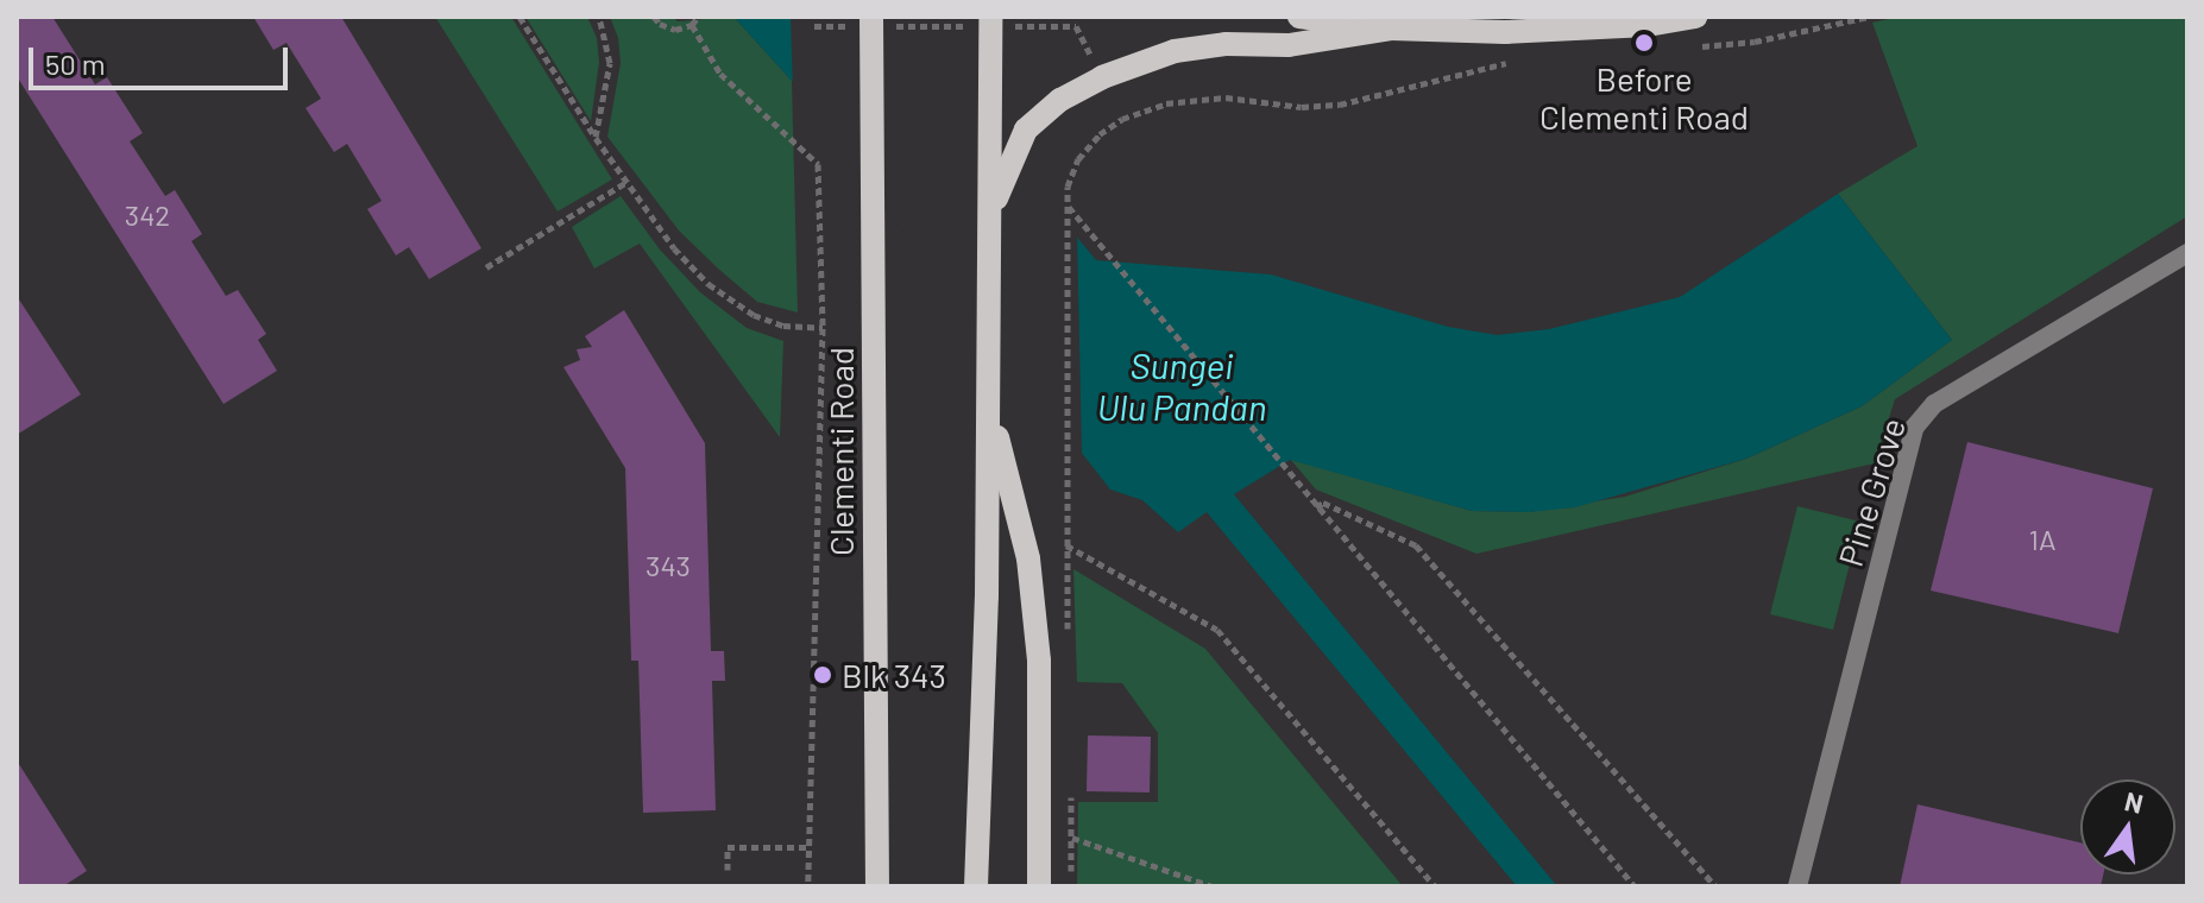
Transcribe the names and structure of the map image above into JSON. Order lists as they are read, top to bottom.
{
  "streets": {
    "main road": ["Clementi Road"],
    "lane": ["Pine Grove"]
  },
  "water": ["Sungei Ulu Pandan"],
  "places": ["Before Clementi Road", "Blk 343"],
  "house_numbers": ["342", "1A", "343"],
  "scale_bar": "50 m",
  "north": "top"
}
